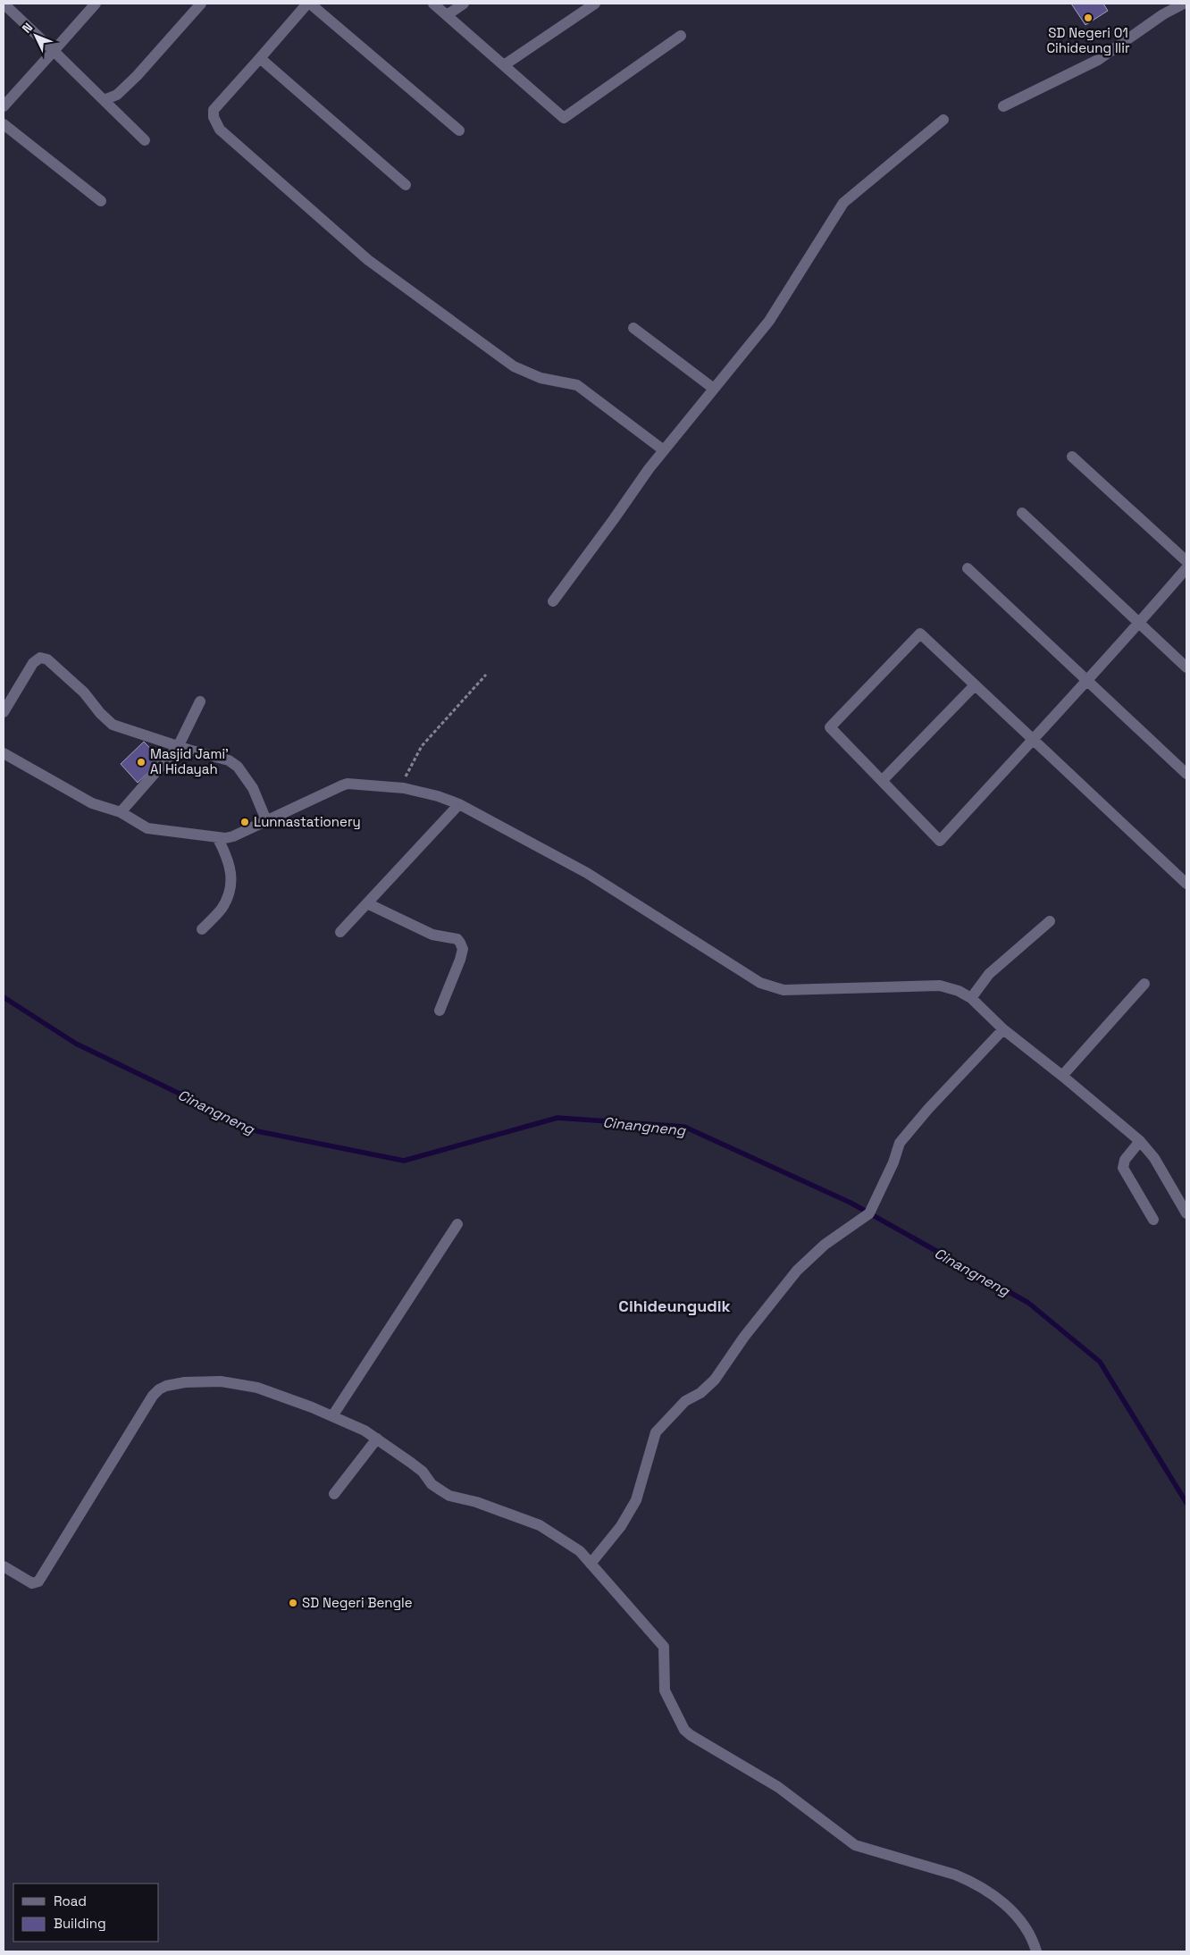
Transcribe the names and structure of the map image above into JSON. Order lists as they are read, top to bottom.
{
  "districts": ["Cihideungudik"],
  "water": ["Cinangneng"],
  "places": [
    "SD Negeri 01 Cihideung Ilir",
    "Masjid Jami' Al Hidayah",
    "Lunnastationery",
    "SD Negeri Bengle"
  ],
  "legend": ["Road", "Building"],
  "north": "top left"
}
